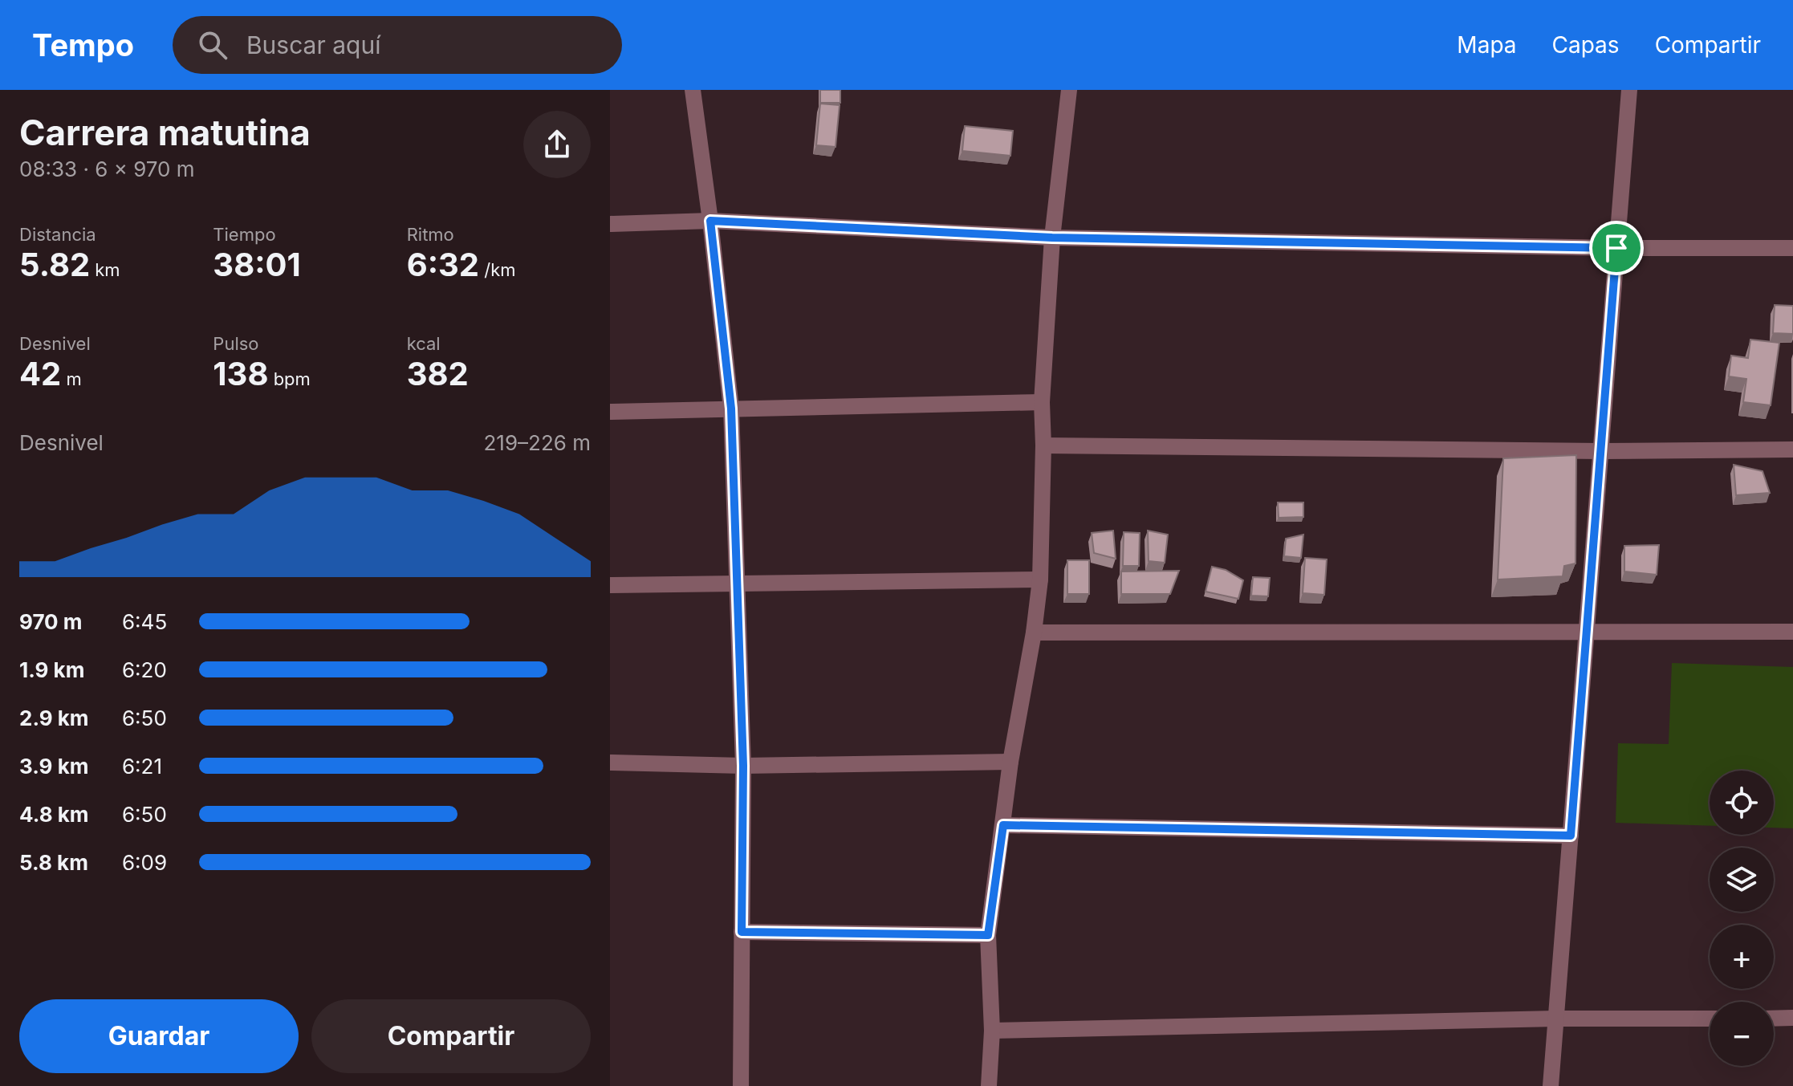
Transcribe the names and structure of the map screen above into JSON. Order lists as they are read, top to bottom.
{
  "page": {
    "header": "Tempo",
    "search": "Buscar aquí",
    "nav": ["Mapa", "Capas", "Compartir"],
    "heading": ["Carrera matutina", "08:33 · 6 × 970 m"],
    "stats": [
      ["Distancia", "5.82 km"],
      ["Tiempo", "38:01"],
      ["Ritmo", "6:32 /km"],
      ["Desnivel", "42 m"],
      ["Pulso", "138 bpm"],
      ["kcal", "382"]
    ],
    "chart": ["Desnivel", "219–226 m"],
    "list": [
      {
        "name": "970 m",
        "note": "6:45"
      },
      {
        "name": "1.9 km",
        "note": "6:20"
      },
      {
        "name": "2.9 km",
        "note": "6:50"
      },
      {
        "name": "3.9 km",
        "note": "6:21"
      },
      {
        "name": "4.8 km",
        "note": "6:50"
      },
      {
        "name": "5.8 km",
        "note": "6:09"
      }
    ],
    "map_buttons": ["+", "−"],
    "buttons": ["Guardar", "Compartir"]
  }
}
